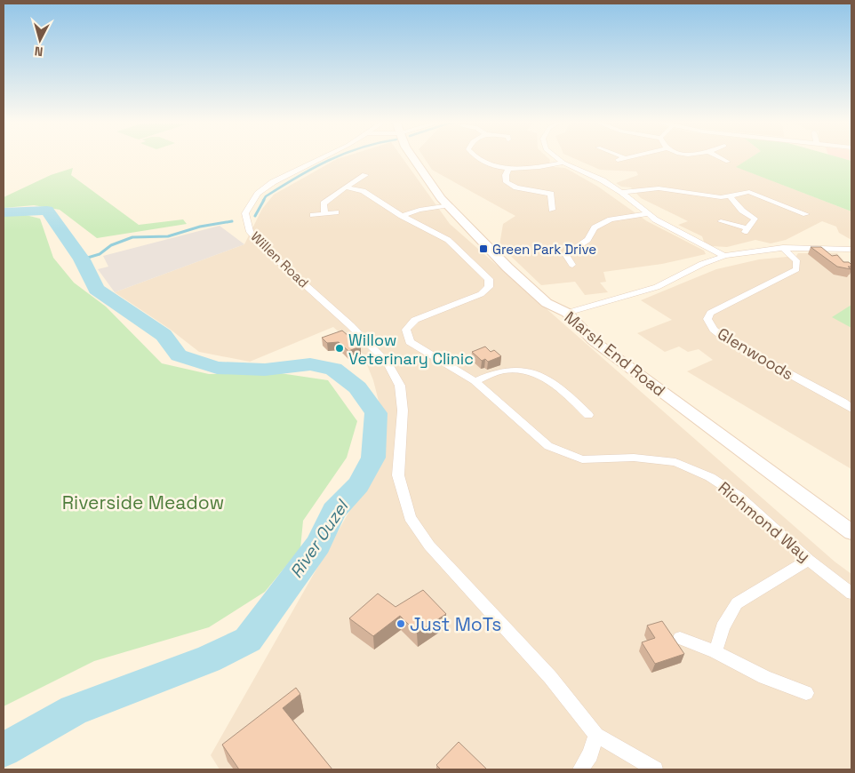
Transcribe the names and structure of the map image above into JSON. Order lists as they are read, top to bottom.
{
  "streets": {
    "street": [
      "Willen Road",
      "Marsh End Road",
      "Glenwoods",
      "Richmond Way"
    ]
  },
  "water": ["River Ouzel"],
  "parks": ["Riverside Meadow"],
  "places": {
    "transit": ["Green Park Drive"],
    "other": ["Willow Veterinary Clinic", "Just MoTs"]
  },
  "north": "bottom"
}
